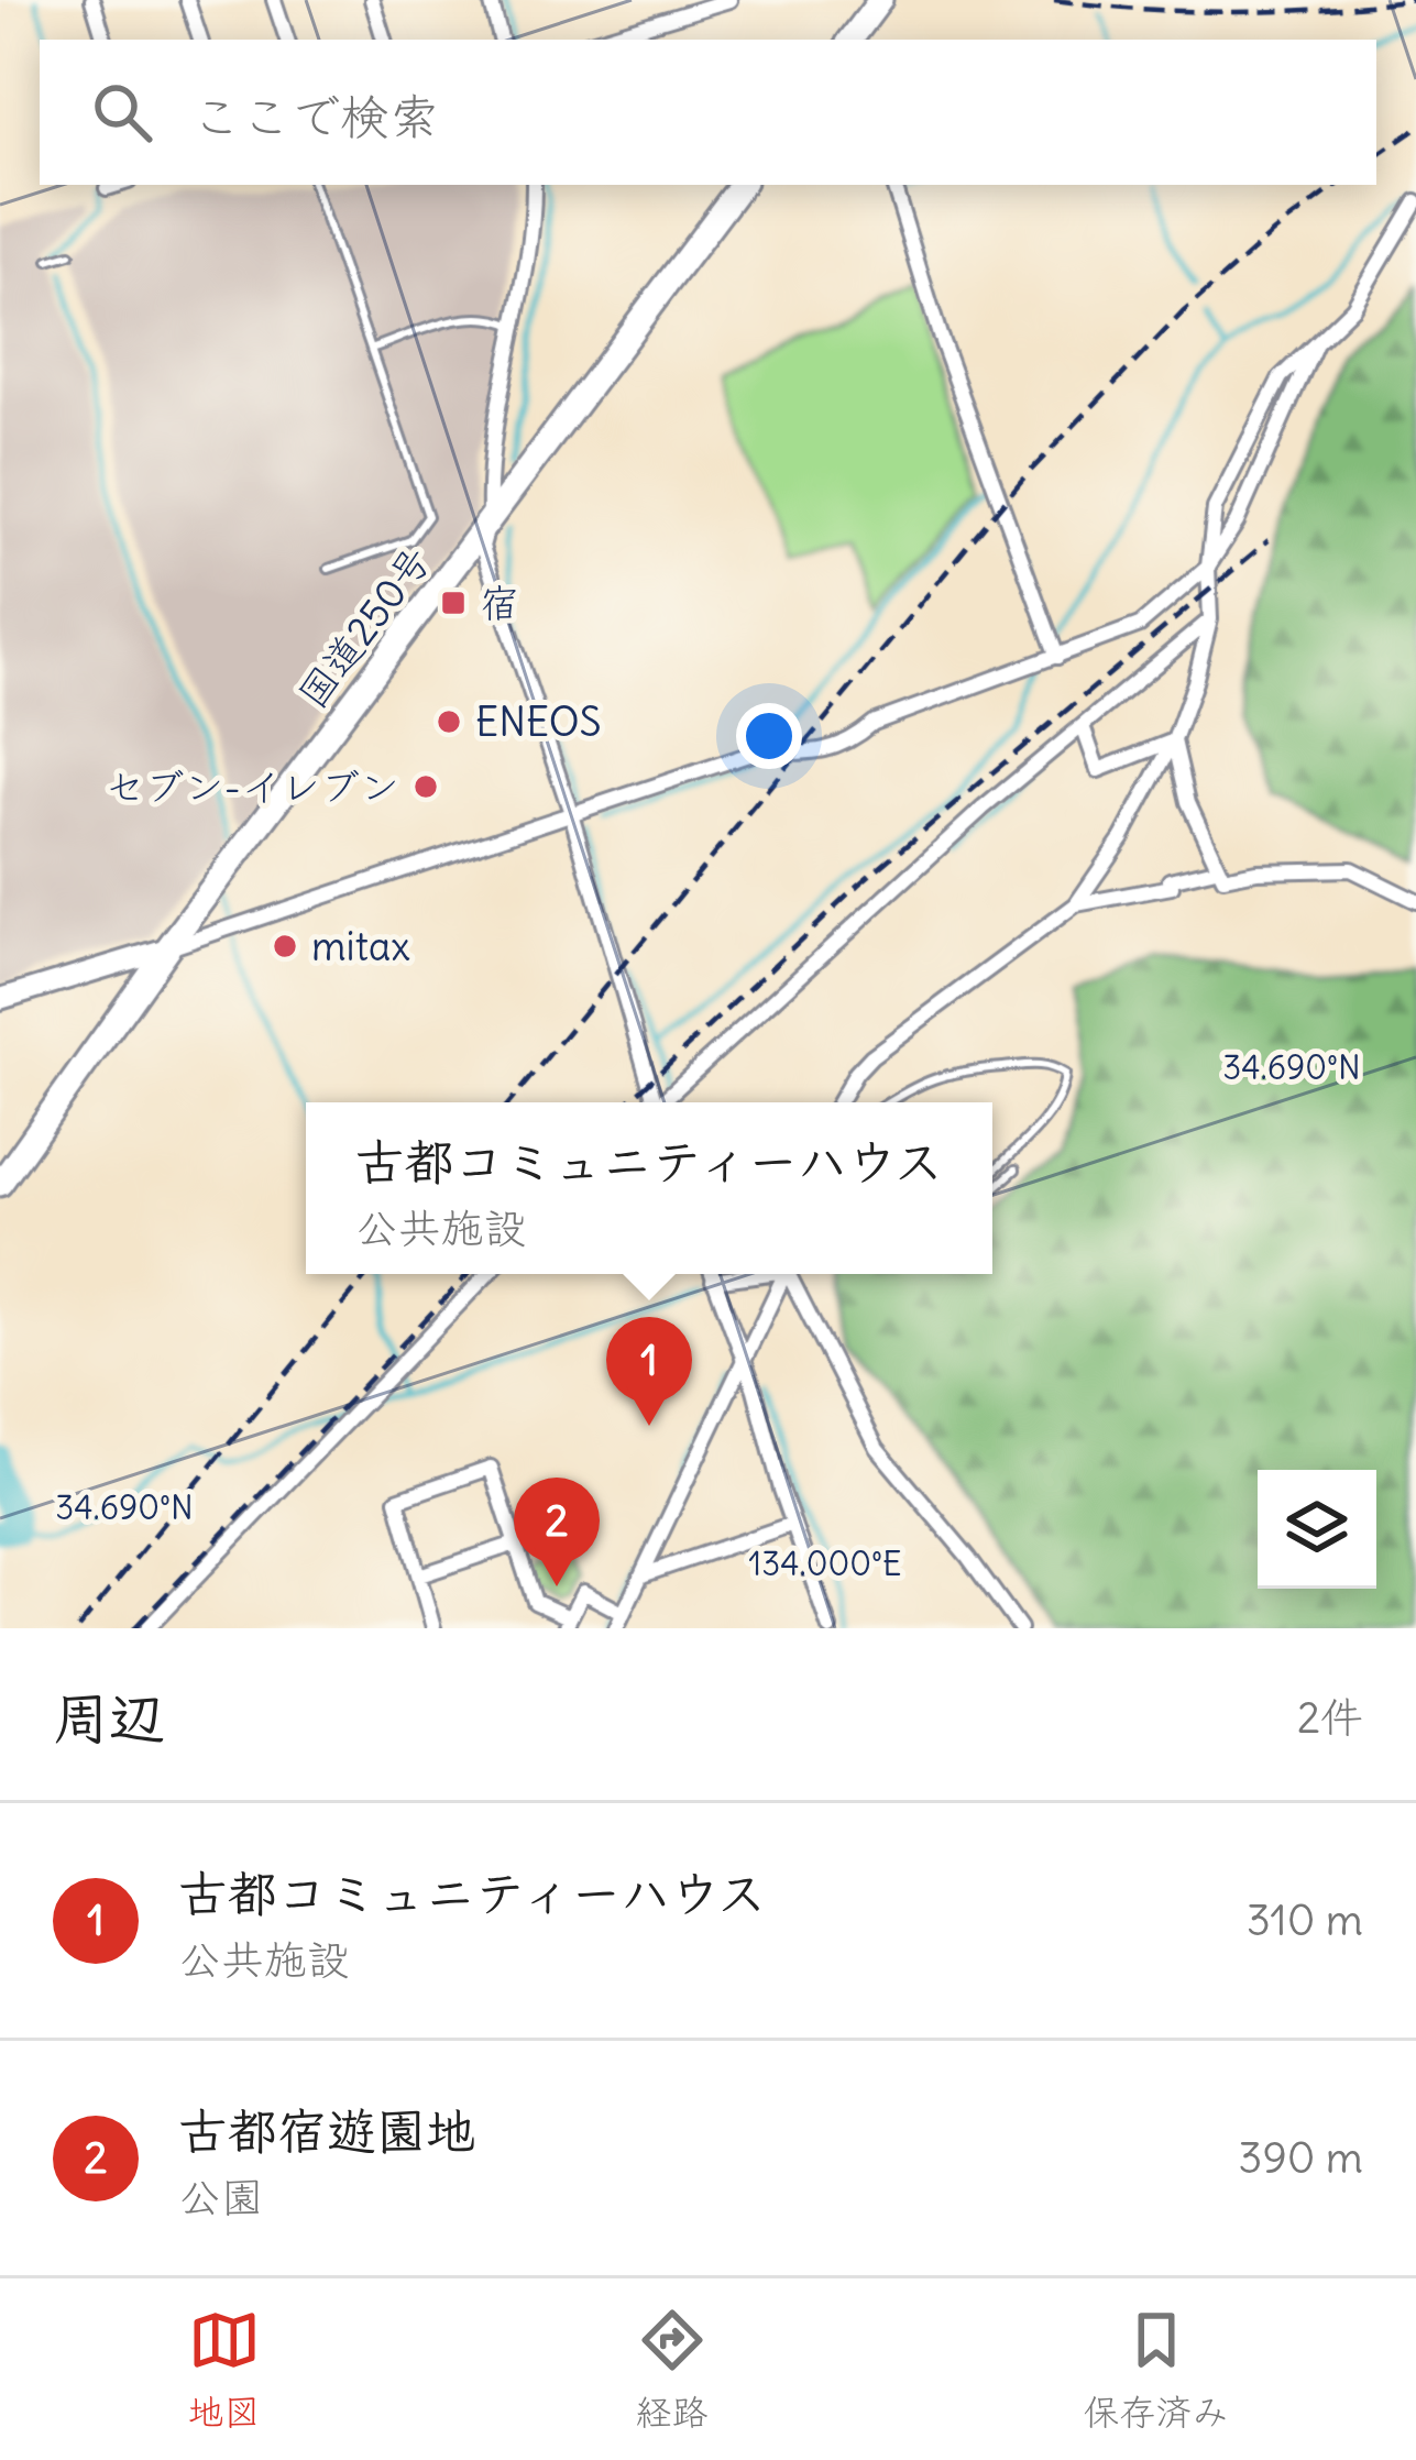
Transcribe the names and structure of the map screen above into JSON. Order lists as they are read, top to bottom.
{
  "streets": {
    "highway": ["国道250号"]
  },
  "places": {
    "transit": ["宿"],
    "other": ["ENEOS", "セブン-イレブン", "mitax"]
  },
  "page": {
    "search": "ここで検索",
    "popup": ["古都コミュニティーハウス", "公共施設"],
    "pins": ["1", "2"],
    "heading": ["周辺", "2件"],
    "list": [
      {
        "mark": "1",
        "name": "古都コミュニティーハウス",
        "note": "公共施設",
        "value": "310 m"
      },
      {
        "mark": "2",
        "name": "古都宿遊園地",
        "note": "公園",
        "value": "390 m"
      }
    ],
    "nav": ["地図", "経路", "保存済み"]
  },
  "coordinates": ["34.690°N", "134.000°E"]
}
